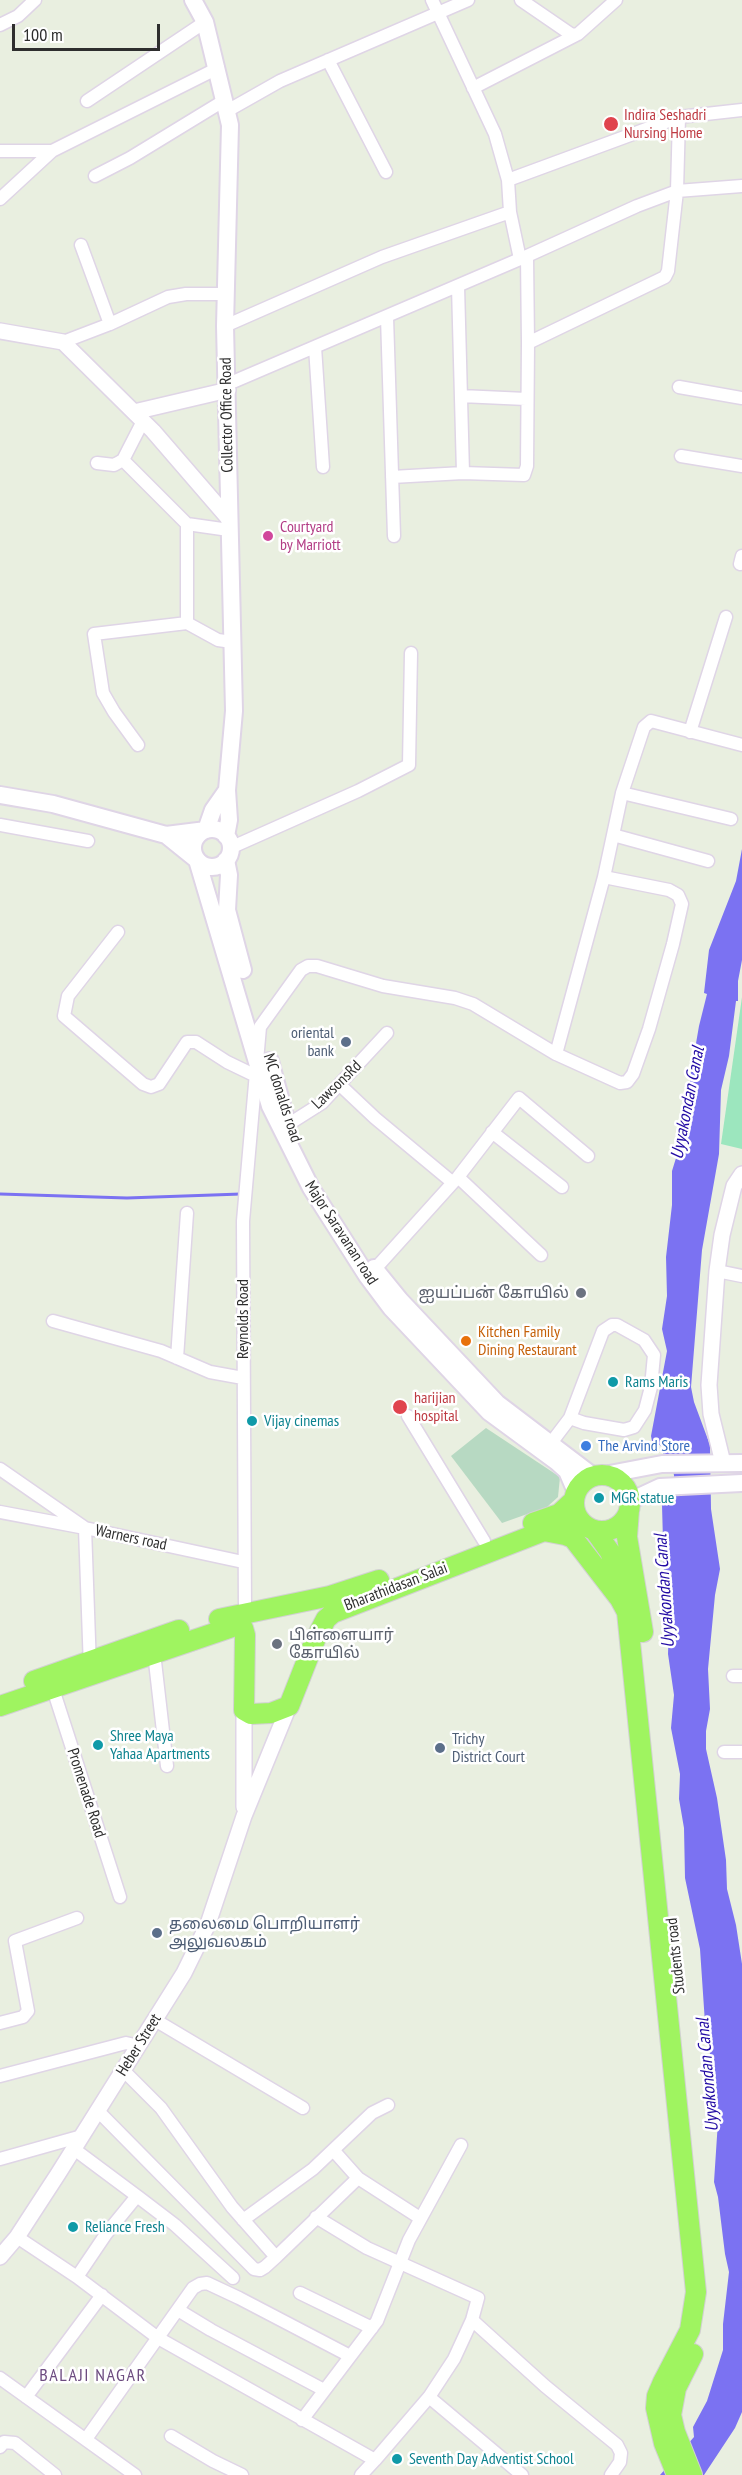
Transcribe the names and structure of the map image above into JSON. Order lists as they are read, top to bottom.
{
  "streets": {
    "main road": [
      "Collector Office Road",
      "MC donalds road",
      "Major Saravanan road",
      "Bharathidasan Salai",
      "Students road"
    ],
    "street": [
      "LawsonsRd",
      "Reynolds Road",
      "Warners road",
      "Promenade Road",
      "Heber Street"
    ]
  },
  "crossings": [
    ["Collector Office Road", "MC donalds road"],
    ["Collector Office Road", "Major Saravanan road"],
    ["LawsonsRd", "MC donalds road"],
    ["LawsonsRd", "Major Saravanan road"],
    ["MC donalds road", "Major Saravanan road"],
    ["MC donalds road", "Reynolds Road"],
    ["Major Saravanan road", "Reynolds Road"],
    ["Major Saravanan road", "Bharathidasan Salai"],
    ["Major Saravanan road", "Students road"],
    ["Reynolds Road", "Warners road"],
    ["Reynolds Road", "Bharathidasan Salai"],
    ["Bharathidasan Salai", "Promenade Road"],
    ["Bharathidasan Salai", "Students road"]
  ],
  "districts": ["BALAJI NAGAR"],
  "water": ["Uyyakondan Canal"],
  "places": [
    "Indira Seshadri Nursing Home",
    "Courtyard by Marriott",
    "oriental bank",
    "ஐயப்பன் கோயில்",
    "Kitchen Family Dining Restaurant",
    "Rams Maris",
    "harijian hospital",
    "Vijay cinemas",
    "The Arvind Store",
    "MGR statue",
    "பிள்ளையார் கோயில்",
    "Shree Maya Yahaa Apartments",
    "Trichy District Court",
    "தலைமை பொறியாளர் அலுவலகம்",
    "Reliance Fresh",
    "Seventh Day Adventist School"
  ],
  "scale_bar": "100 m"
}
